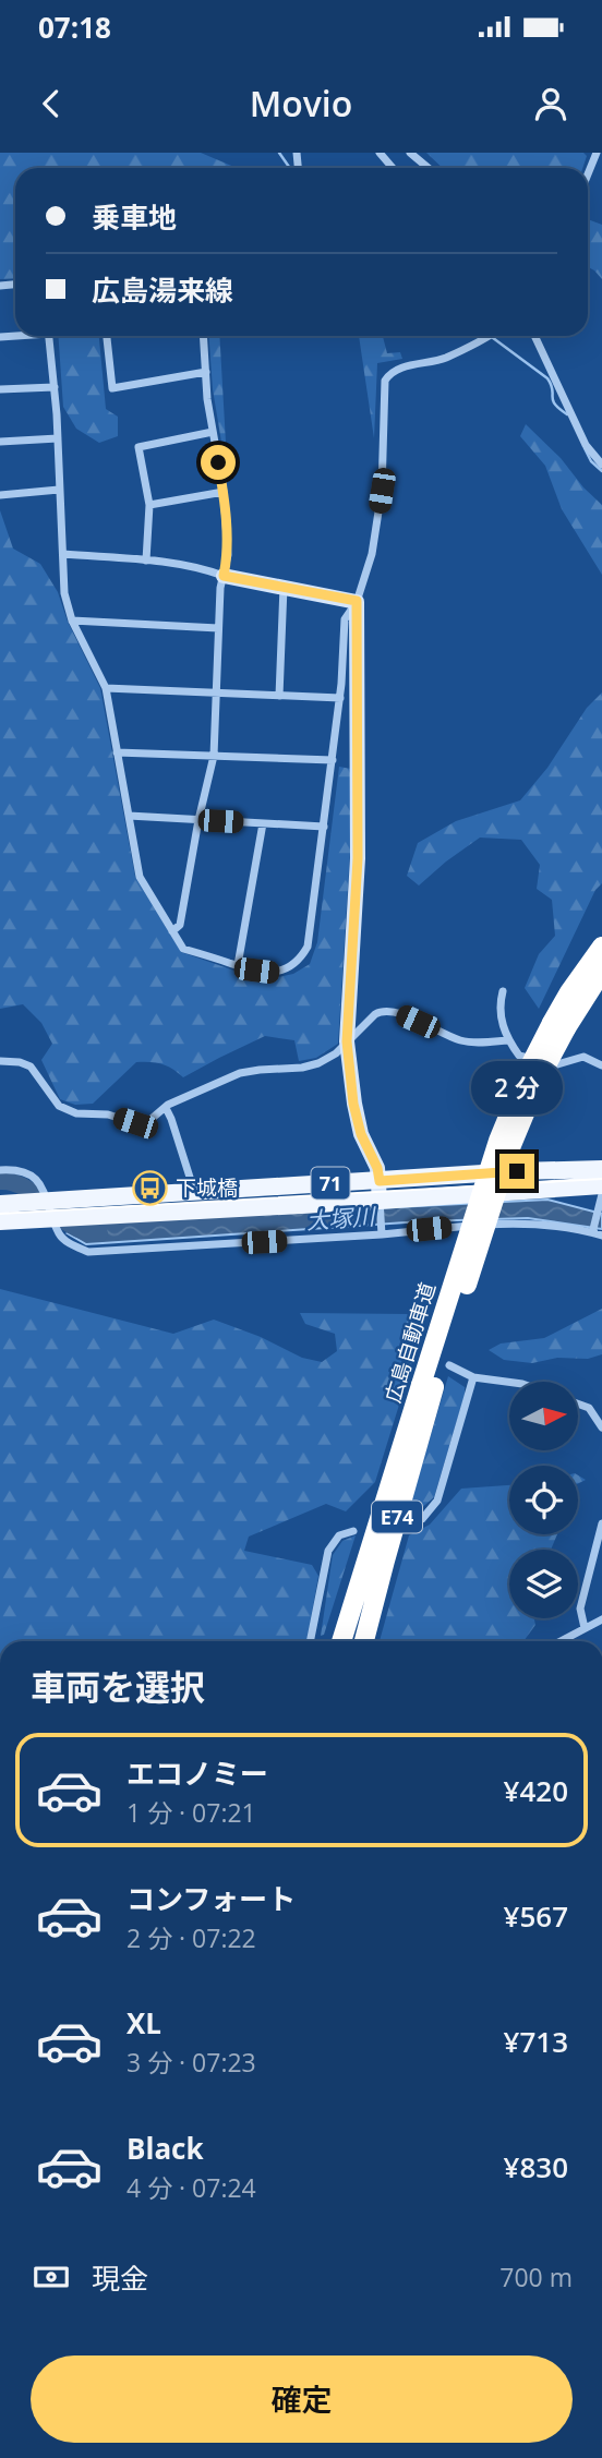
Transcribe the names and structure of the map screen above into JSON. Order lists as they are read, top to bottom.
{
  "streets": {
    "highway": ["広島自動車道", "E74"],
    "main road": ["71"]
  },
  "water": ["大塚川"],
  "places": {
    "bus stop": ["下城橋"]
  },
  "north": "right",
  "page": {
    "status": "07:18",
    "header": "Movio",
    "banner": ["乗車地", "広島湯来線"],
    "bubble": "2 分",
    "heading": "車両を選択",
    "list": [
      {
        "name": "エコノミー",
        "note": "1 分 · 07:21",
        "value": "¥420"
      },
      {
        "name": "コンフォート",
        "note": "2 分 · 07:22",
        "value": "¥567"
      },
      {
        "name": "XL",
        "note": "3 分 · 07:23",
        "value": "¥713"
      },
      {
        "name": "Black",
        "note": "4 分 · 07:24",
        "value": "¥830"
      }
    ],
    "pay": ["現金", "700 m"],
    "buttons": "確定"
  }
}
